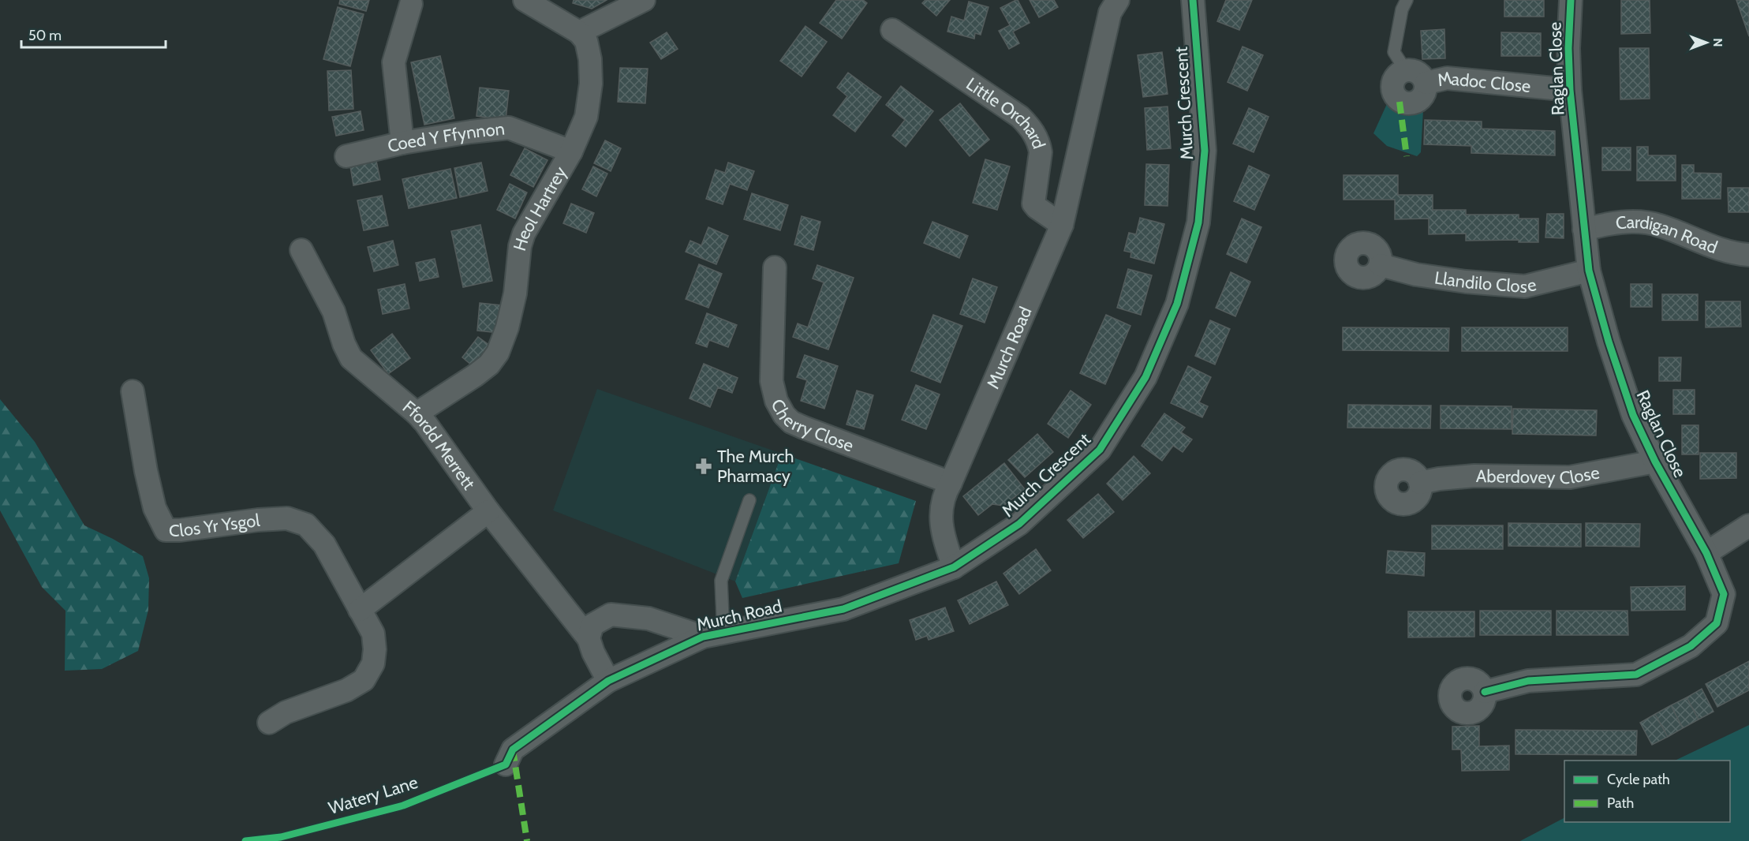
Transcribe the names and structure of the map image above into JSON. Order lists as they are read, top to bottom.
{
  "streets": {
    "street": [
      "Raglan Close",
      "Madoc Close",
      "Murch Crescent",
      "Little Orchard",
      "Coed Y Ffynnon",
      "Heol Hartrey",
      "Cardigan Road",
      "Llandilo Close",
      "Murch Road",
      "Cherry Close",
      "Ffordd Merrett",
      "Aberdovey Close",
      "Clos Yr Ysgol"
    ],
    "cycle path": ["Watery Lane"]
  },
  "crossings": [
    ["Raglan Close", "Madoc Close"],
    ["Raglan Close", "Cardigan Road"],
    ["Raglan Close", "Llandilo Close"],
    ["Raglan Close", "Aberdovey Close"],
    ["Murch Crescent", "Murch Road"],
    ["Little Orchard", "Murch Road"],
    ["Coed Y Ffynnon", "Heol Hartrey"],
    ["Heol Hartrey", "Ffordd Merrett"],
    ["Murch Road", "Cherry Close"],
    ["Murch Road", "Ffordd Merrett"]
  ],
  "places": {
    "pharmacy": ["The Murch Pharmacy"]
  },
  "legend": ["Cycle path", "Path"],
  "scale_bar": "50 m",
  "north": "right"
}
